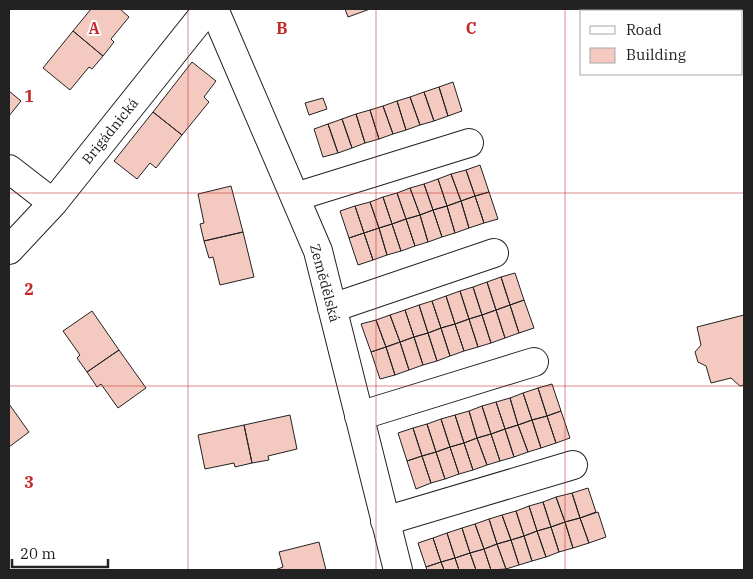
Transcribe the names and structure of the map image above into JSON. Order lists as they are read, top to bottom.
{
  "streets": {
    "street": ["Brigádnická", "Zemědělská"]
  },
  "legend": ["Road", "Building"],
  "scale_bar": "20 m",
  "grid": {
    "columns": ["A", "B", "C"],
    "rows": ["1", "2", "3"]
  }
}
